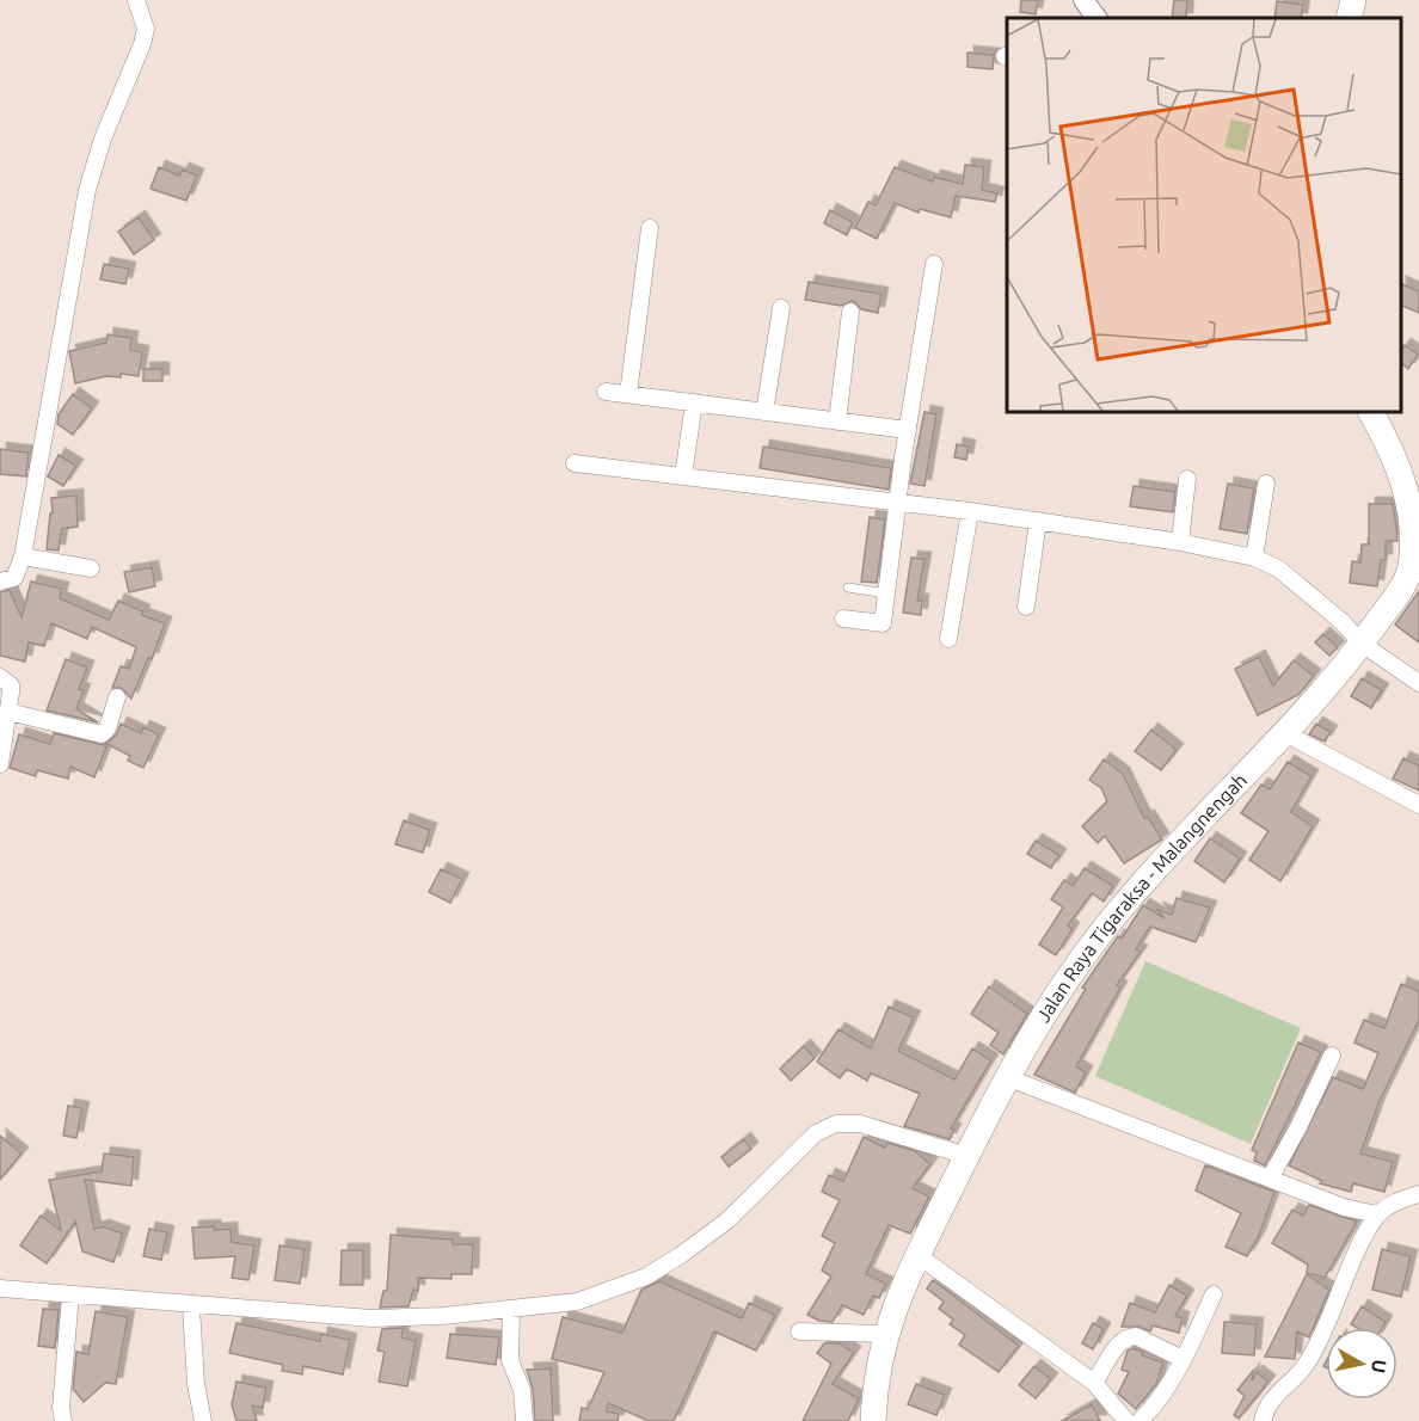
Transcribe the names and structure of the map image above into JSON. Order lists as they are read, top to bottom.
{
  "streets": {
    "main road": ["Jalan Raya Tigaraksa - Malangnengah"]
  },
  "north": "right"
}
